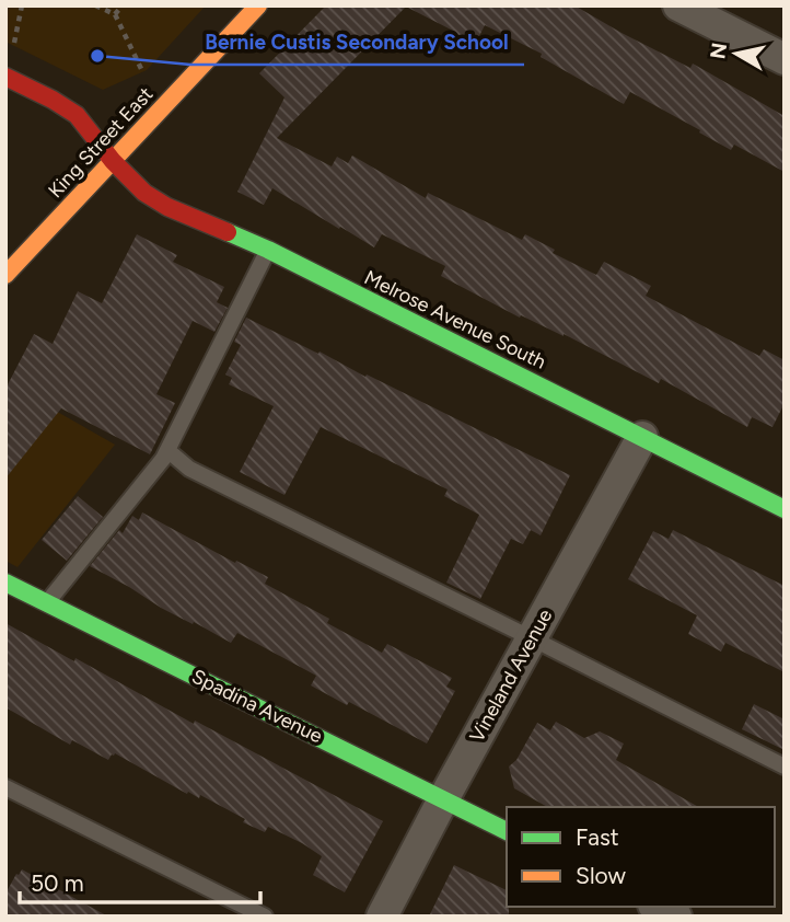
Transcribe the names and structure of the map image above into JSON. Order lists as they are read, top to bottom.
{
  "streets": {
    "street": [
      "King Street East",
      "Melrose Avenue South",
      "Vineland Avenue",
      "Spadina Avenue"
    ]
  },
  "crossings": [
    ["King Street East", "Melrose Avenue South"],
    ["Melrose Avenue South", "Vineland Avenue"],
    ["Vineland Avenue", "Spadina Avenue"]
  ],
  "places": ["Bernie Custis Secondary School"],
  "legend": ["Fast", "Slow"],
  "scale_bar": "50 m",
  "north": "left"
}
